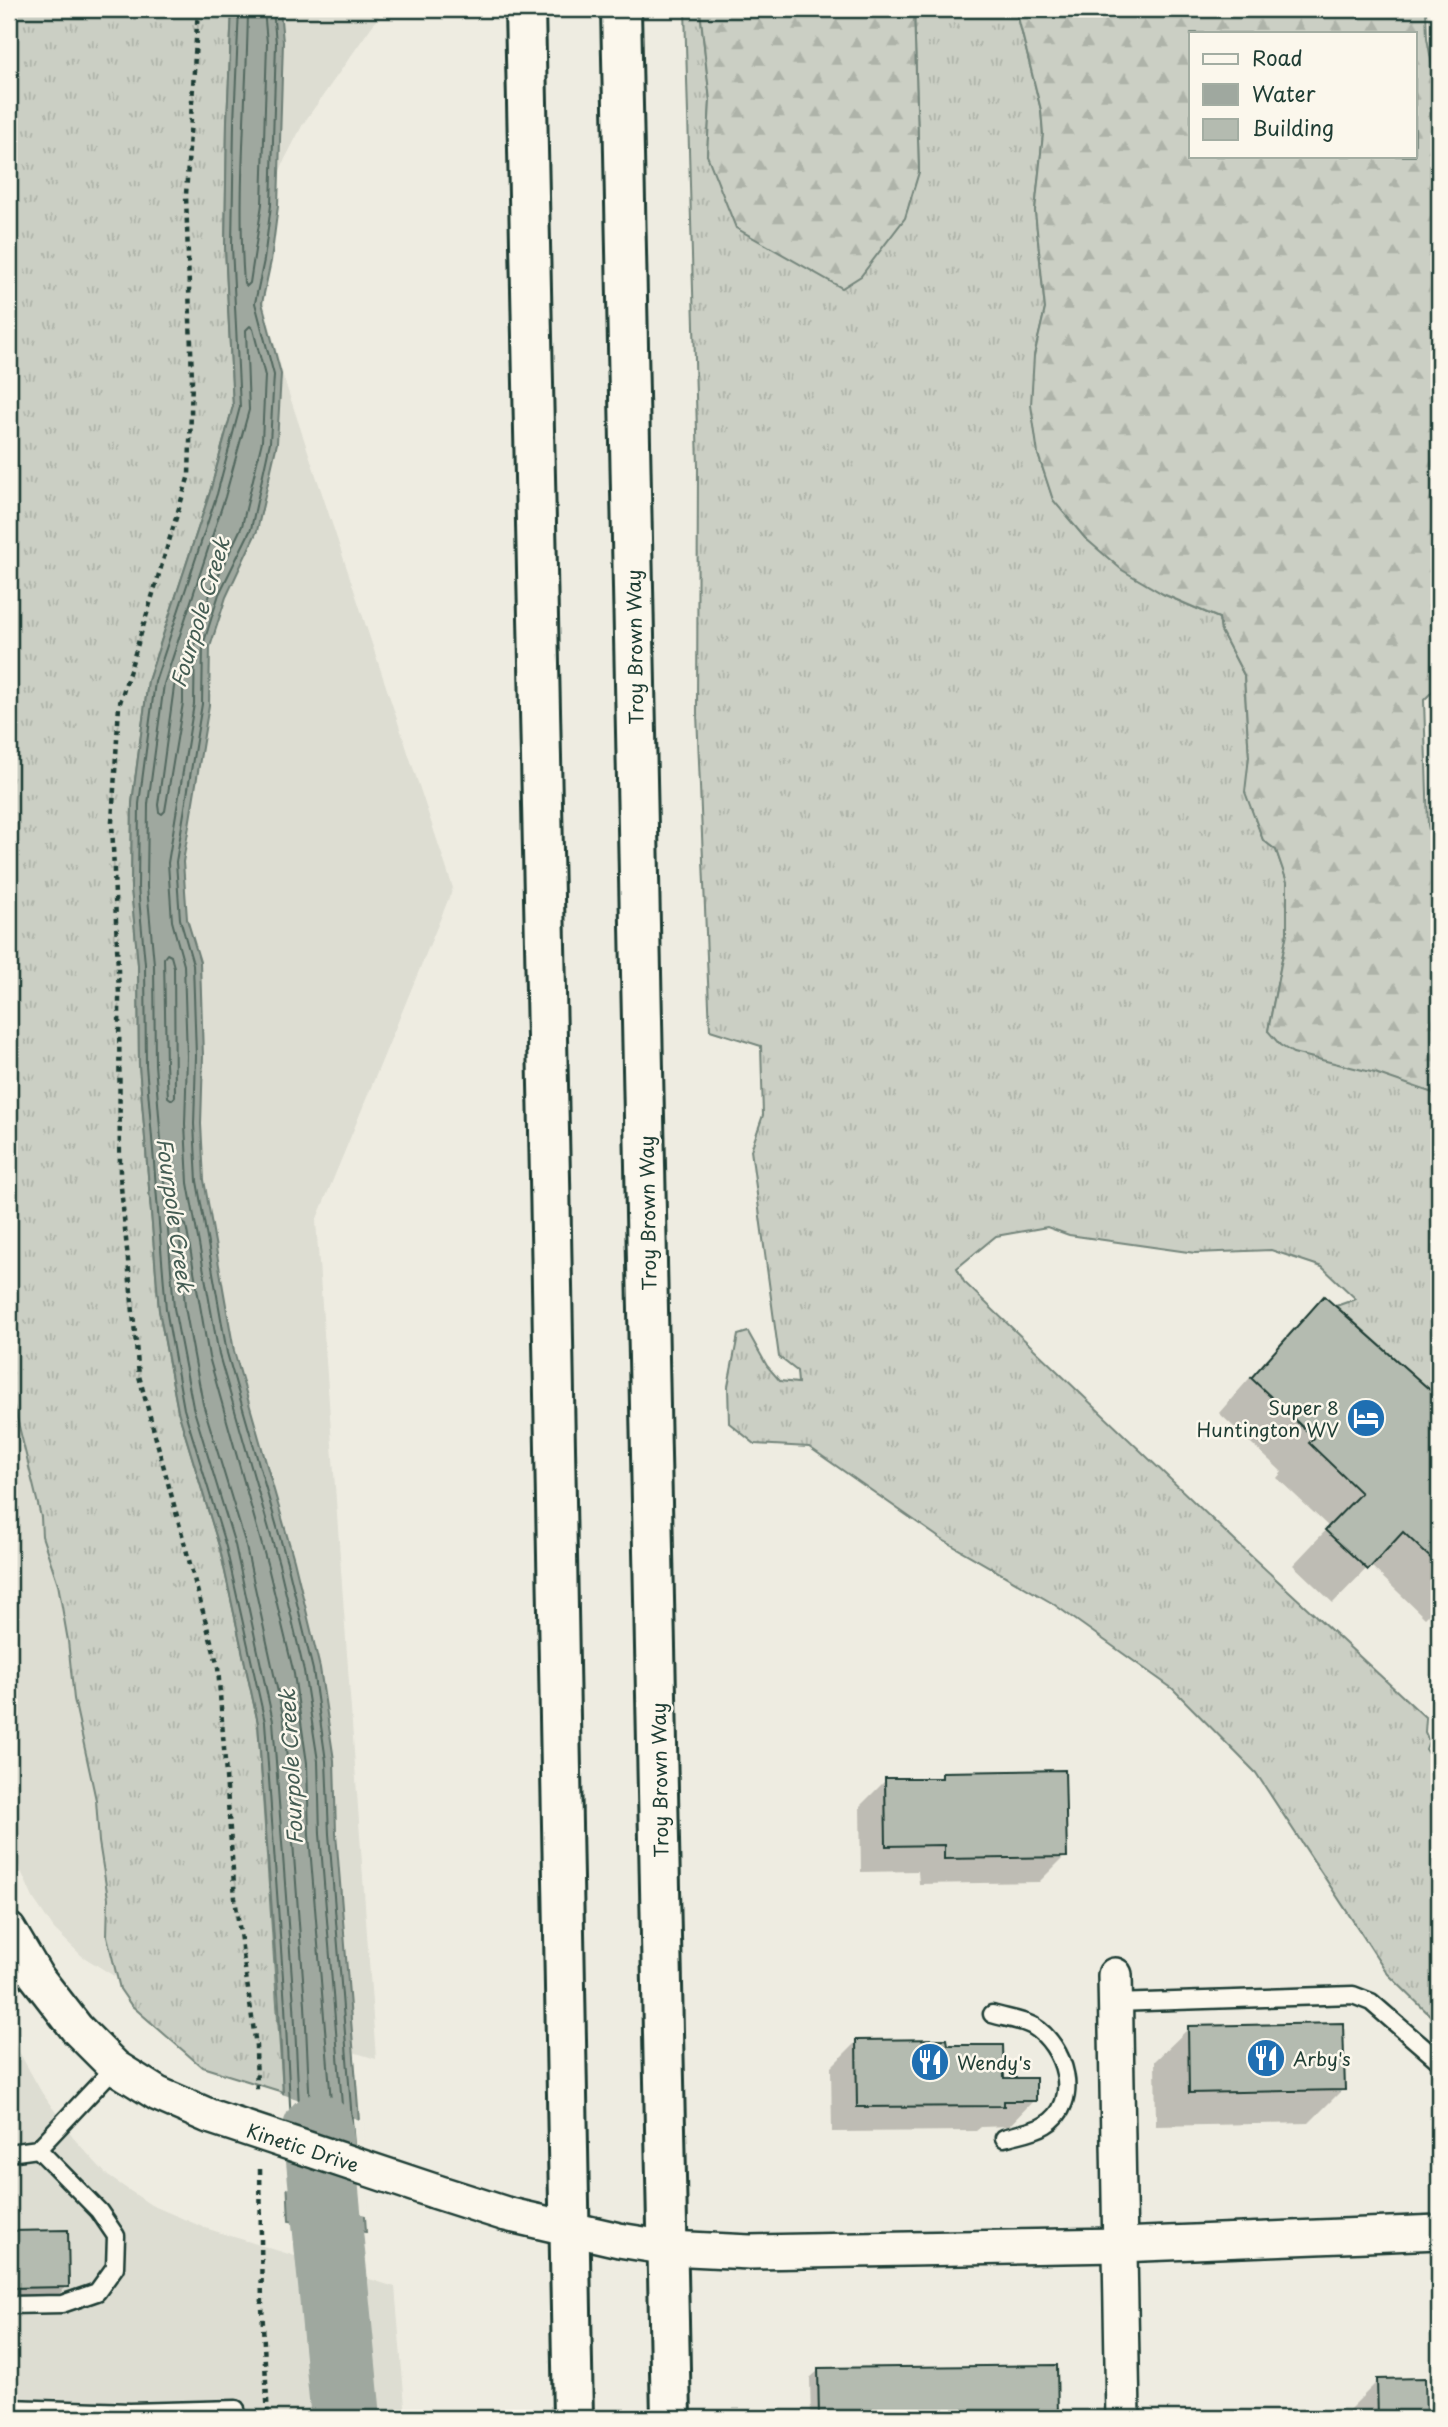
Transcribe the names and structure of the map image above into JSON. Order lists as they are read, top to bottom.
{
  "streets": {
    "main road": ["Troy Brown Way"],
    "street": ["Kinetic Drive"]
  },
  "crossings": [
    ["Troy Brown Way", "Kinetic Drive"]
  ],
  "water": ["Fourpole Creek"],
  "places": {
    "hotel": ["Super 8 Huntington WV"],
    "restaurant": ["Arby's", "Wendy's"]
  },
  "legend": ["Road", "Water", "Building"]
}
